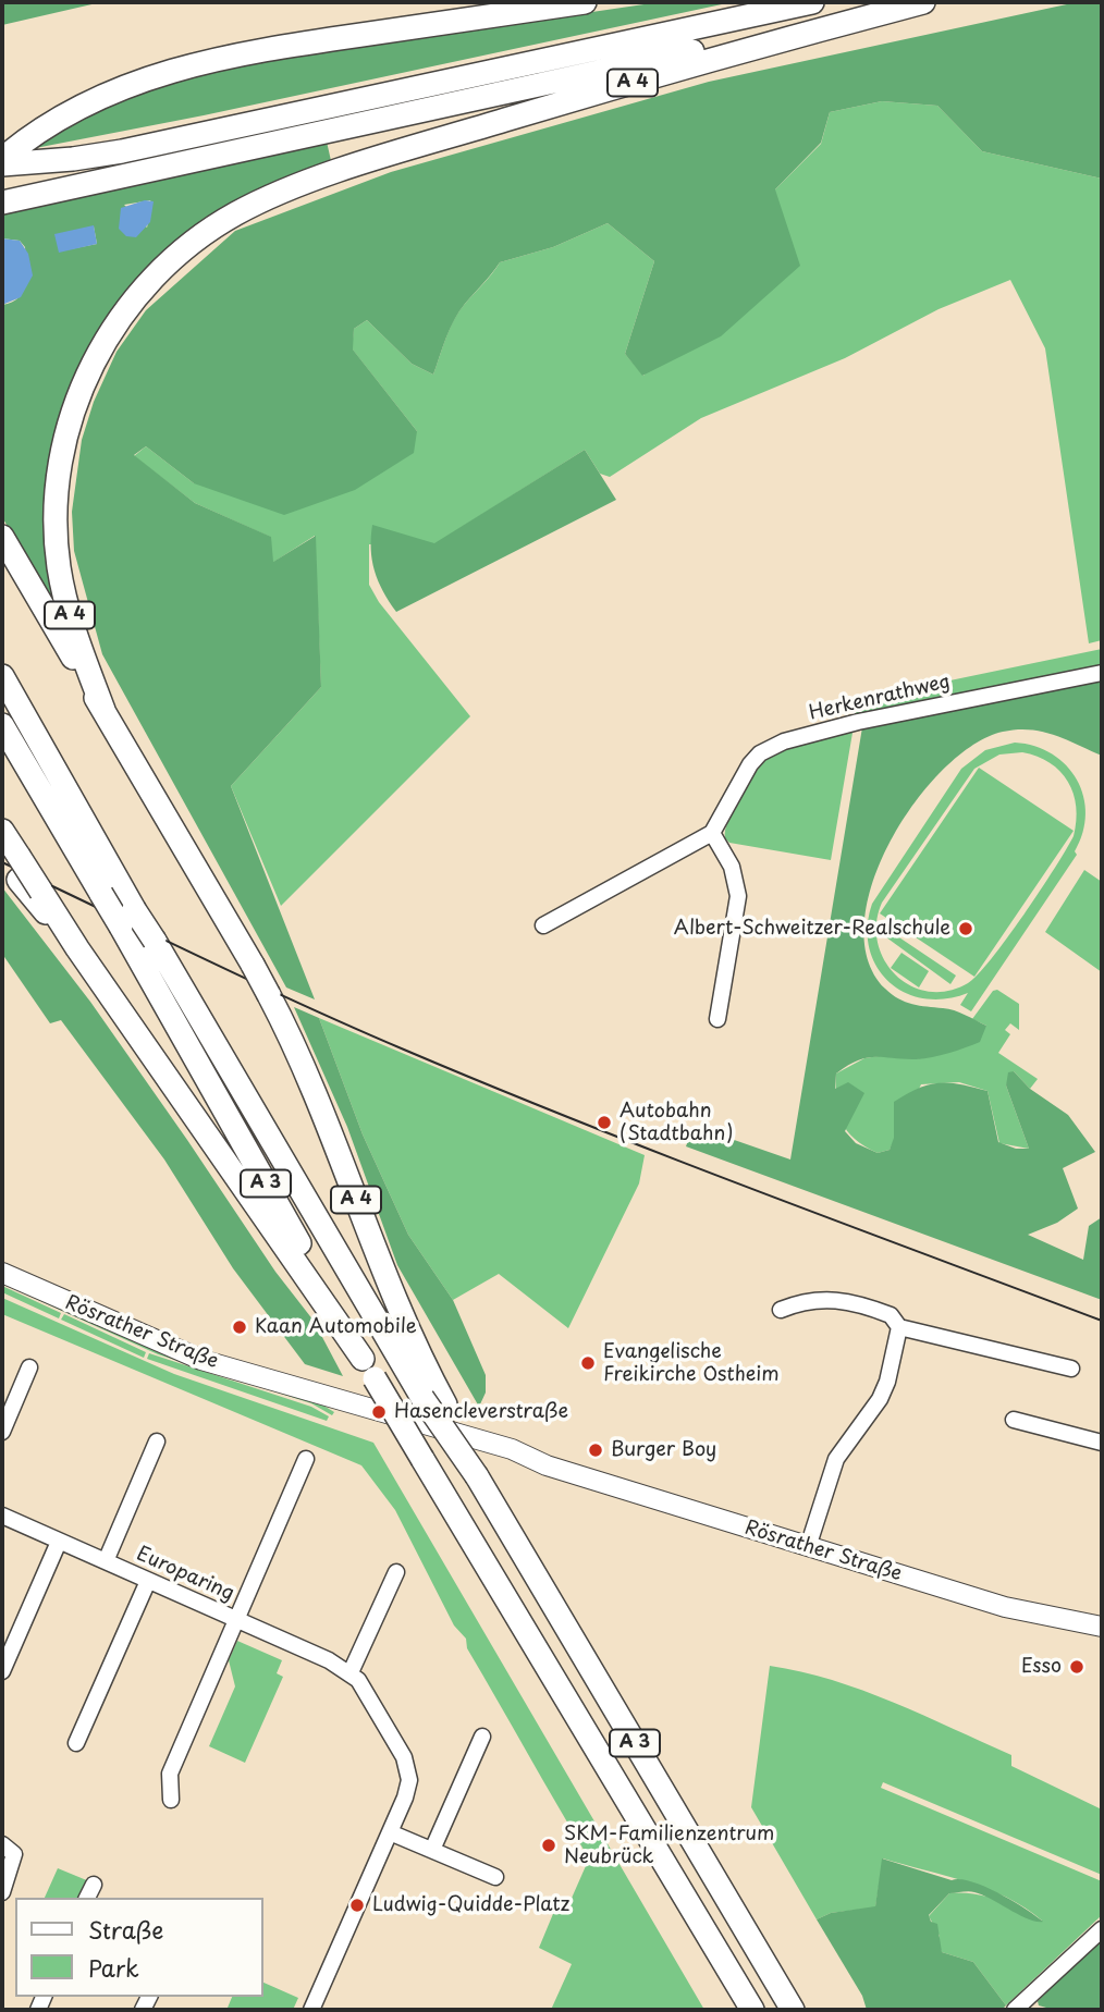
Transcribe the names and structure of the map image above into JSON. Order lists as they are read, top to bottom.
{
  "streets": {
    "highway": ["A 4", "A 3"],
    "main road": ["Rösrather Straße"],
    "street": ["Herkenrathweg", "Europaring"]
  },
  "crossings": [
    ["A 4", "A 3"]
  ],
  "places": [
    "Albert-Schweitzer-Realschule",
    "Autobahn (Stadtbahn)",
    "Kaan Automobile",
    "Evangelische Freikirche Ostheim",
    "Hasencleverstraße",
    "Burger Boy",
    "Esso",
    "SKM-Familienzentrum Neubrück",
    "Ludwig-Quidde-Platz"
  ],
  "legend": ["Straße", "Park"]
}
